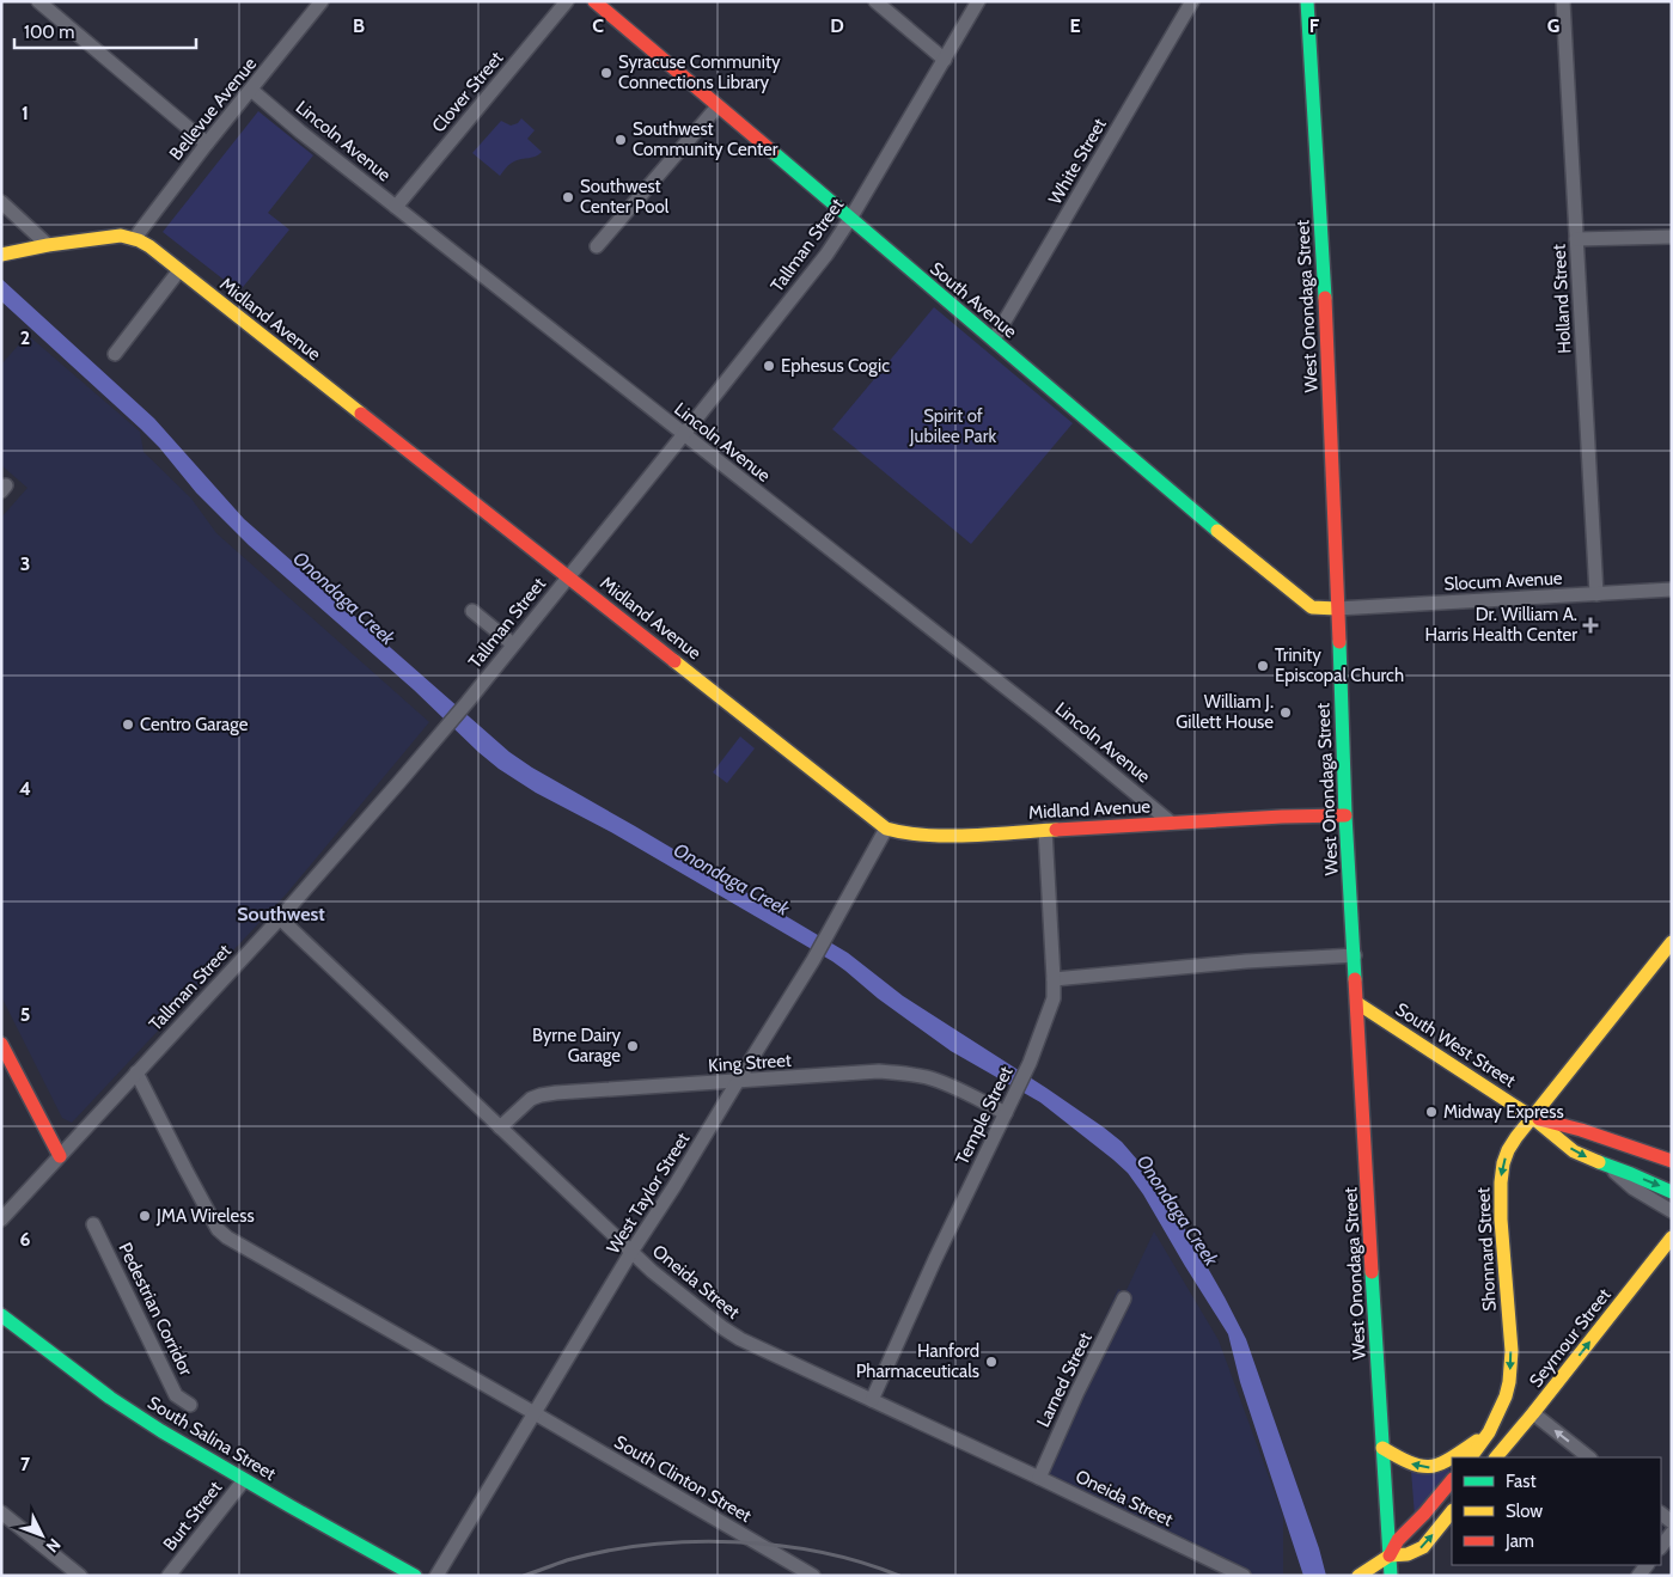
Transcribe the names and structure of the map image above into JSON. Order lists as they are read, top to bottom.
{
  "streets": {
    "main road": [
      "South Avenue",
      "West Onondaga Street",
      "Midland Avenue",
      "South West Street",
      "Shonnard Street",
      "Seymour Street",
      "South Salina Street"
    ],
    "street": [
      "Clover Street",
      "Bellevue Avenue",
      "Lincoln Avenue",
      "White Street",
      "Tallman Street",
      "Holland Street",
      "Slocum Avenue",
      "King Street",
      "Temple Street",
      "West Taylor Street",
      "Oneida Street",
      "Pedestrian Corridor",
      "Larned Street",
      "South Clinton Street",
      "Burt Street"
    ]
  },
  "crossings": [
    ["Clover Street", "Lincoln Avenue"],
    ["Bellevue Avenue", "Lincoln Avenue"],
    ["Bellevue Avenue", "Midland Avenue"],
    ["Lincoln Avenue", "Tallman Street"],
    ["Lincoln Avenue", "Midland Avenue"],
    ["White Street", "South Avenue"],
    ["Tallman Street", "South Avenue"],
    ["Tallman Street", "Midland Avenue"],
    ["Tallman Street", "Oneida Street"],
    ["Tallman Street", "South Clinton Street"],
    ["Holland Street", "Slocum Avenue"],
    ["South Avenue", "West Onondaga Street"],
    ["South Avenue", "Slocum Avenue"],
    ["West Onondaga Street", "Midland Avenue"],
    ["West Onondaga Street", "Slocum Avenue"],
    ["West Onondaga Street", "South West Street"],
    ["Midland Avenue", "Temple Street"],
    ["Midland Avenue", "West Taylor Street"],
    ["South West Street", "Shonnard Street"],
    ["King Street", "Temple Street"],
    ["King Street", "West Taylor Street"],
    ["King Street", "Oneida Street"],
    ["Temple Street", "Oneida Street"],
    ["West Taylor Street", "Oneida Street"],
    ["West Taylor Street", "South Clinton Street"],
    ["Oneida Street", "Larned Street"],
    ["South Salina Street", "Burt Street"]
  ],
  "one_way": ["Shonnard Street", "Seymour Street"],
  "districts": ["Southwest"],
  "water": ["Onondaga Creek"],
  "parks": ["Spirit of Jubilee Park"],
  "places": {
    "other": [
      "Syracuse Community Connections Library",
      "Southwest Community Center",
      "Southwest Center Pool",
      "Ephesus Cogic",
      "Trinity Episcopal Church",
      "William J. Gillett House",
      "Centro Garage",
      "Byrne Dairy Garage",
      "Midway Express",
      "JMA Wireless",
      "Hanford Pharmaceuticals"
    ],
    "health": ["Dr. William A. Harris Health Center"]
  },
  "legend": ["Fast", "Slow", "Jam"],
  "scale_bar": "100 m",
  "north": "bottom right",
  "grid": {
    "columns": [
      "B",
      "C",
      "D",
      "E",
      "F",
      "G"
    ],
    "rows": [
      "1",
      "2",
      "3",
      "4",
      "5",
      "6",
      "7"
    ]
  }
}
